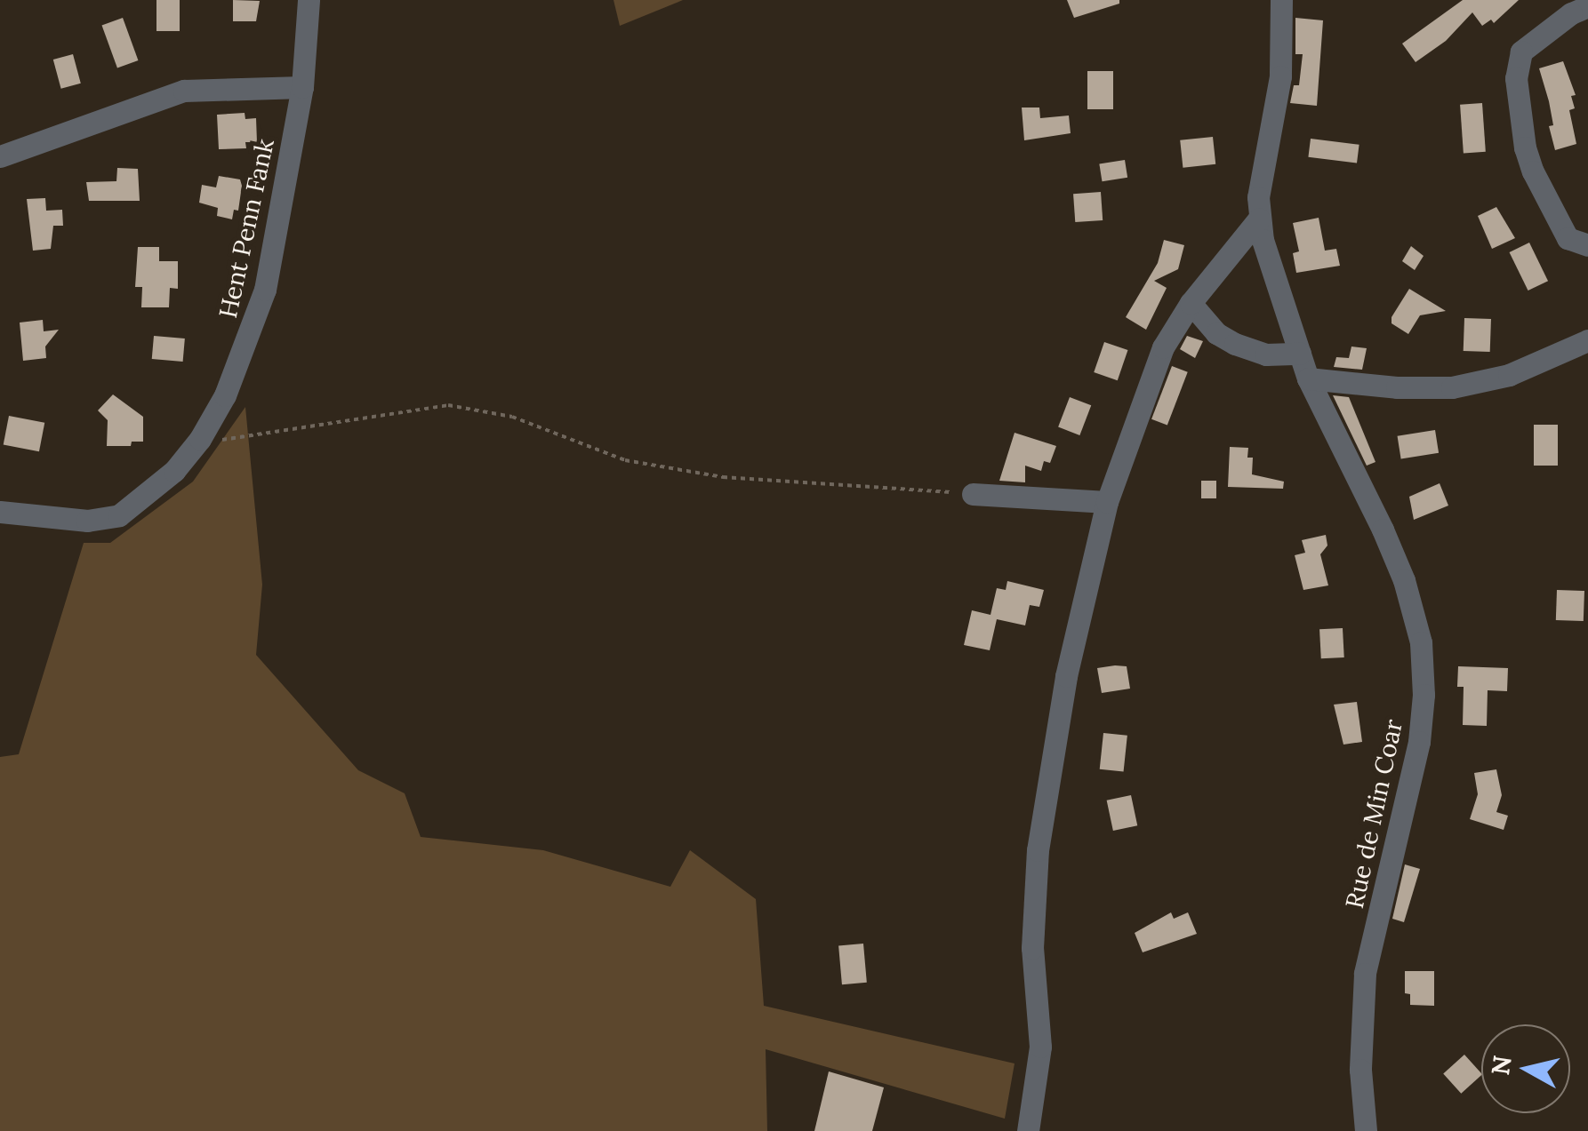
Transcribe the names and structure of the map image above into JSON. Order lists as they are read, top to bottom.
{
  "streets": {
    "street": ["Hent Penn Fank", "Rue de Min Coar"]
  },
  "north": "left"
}
